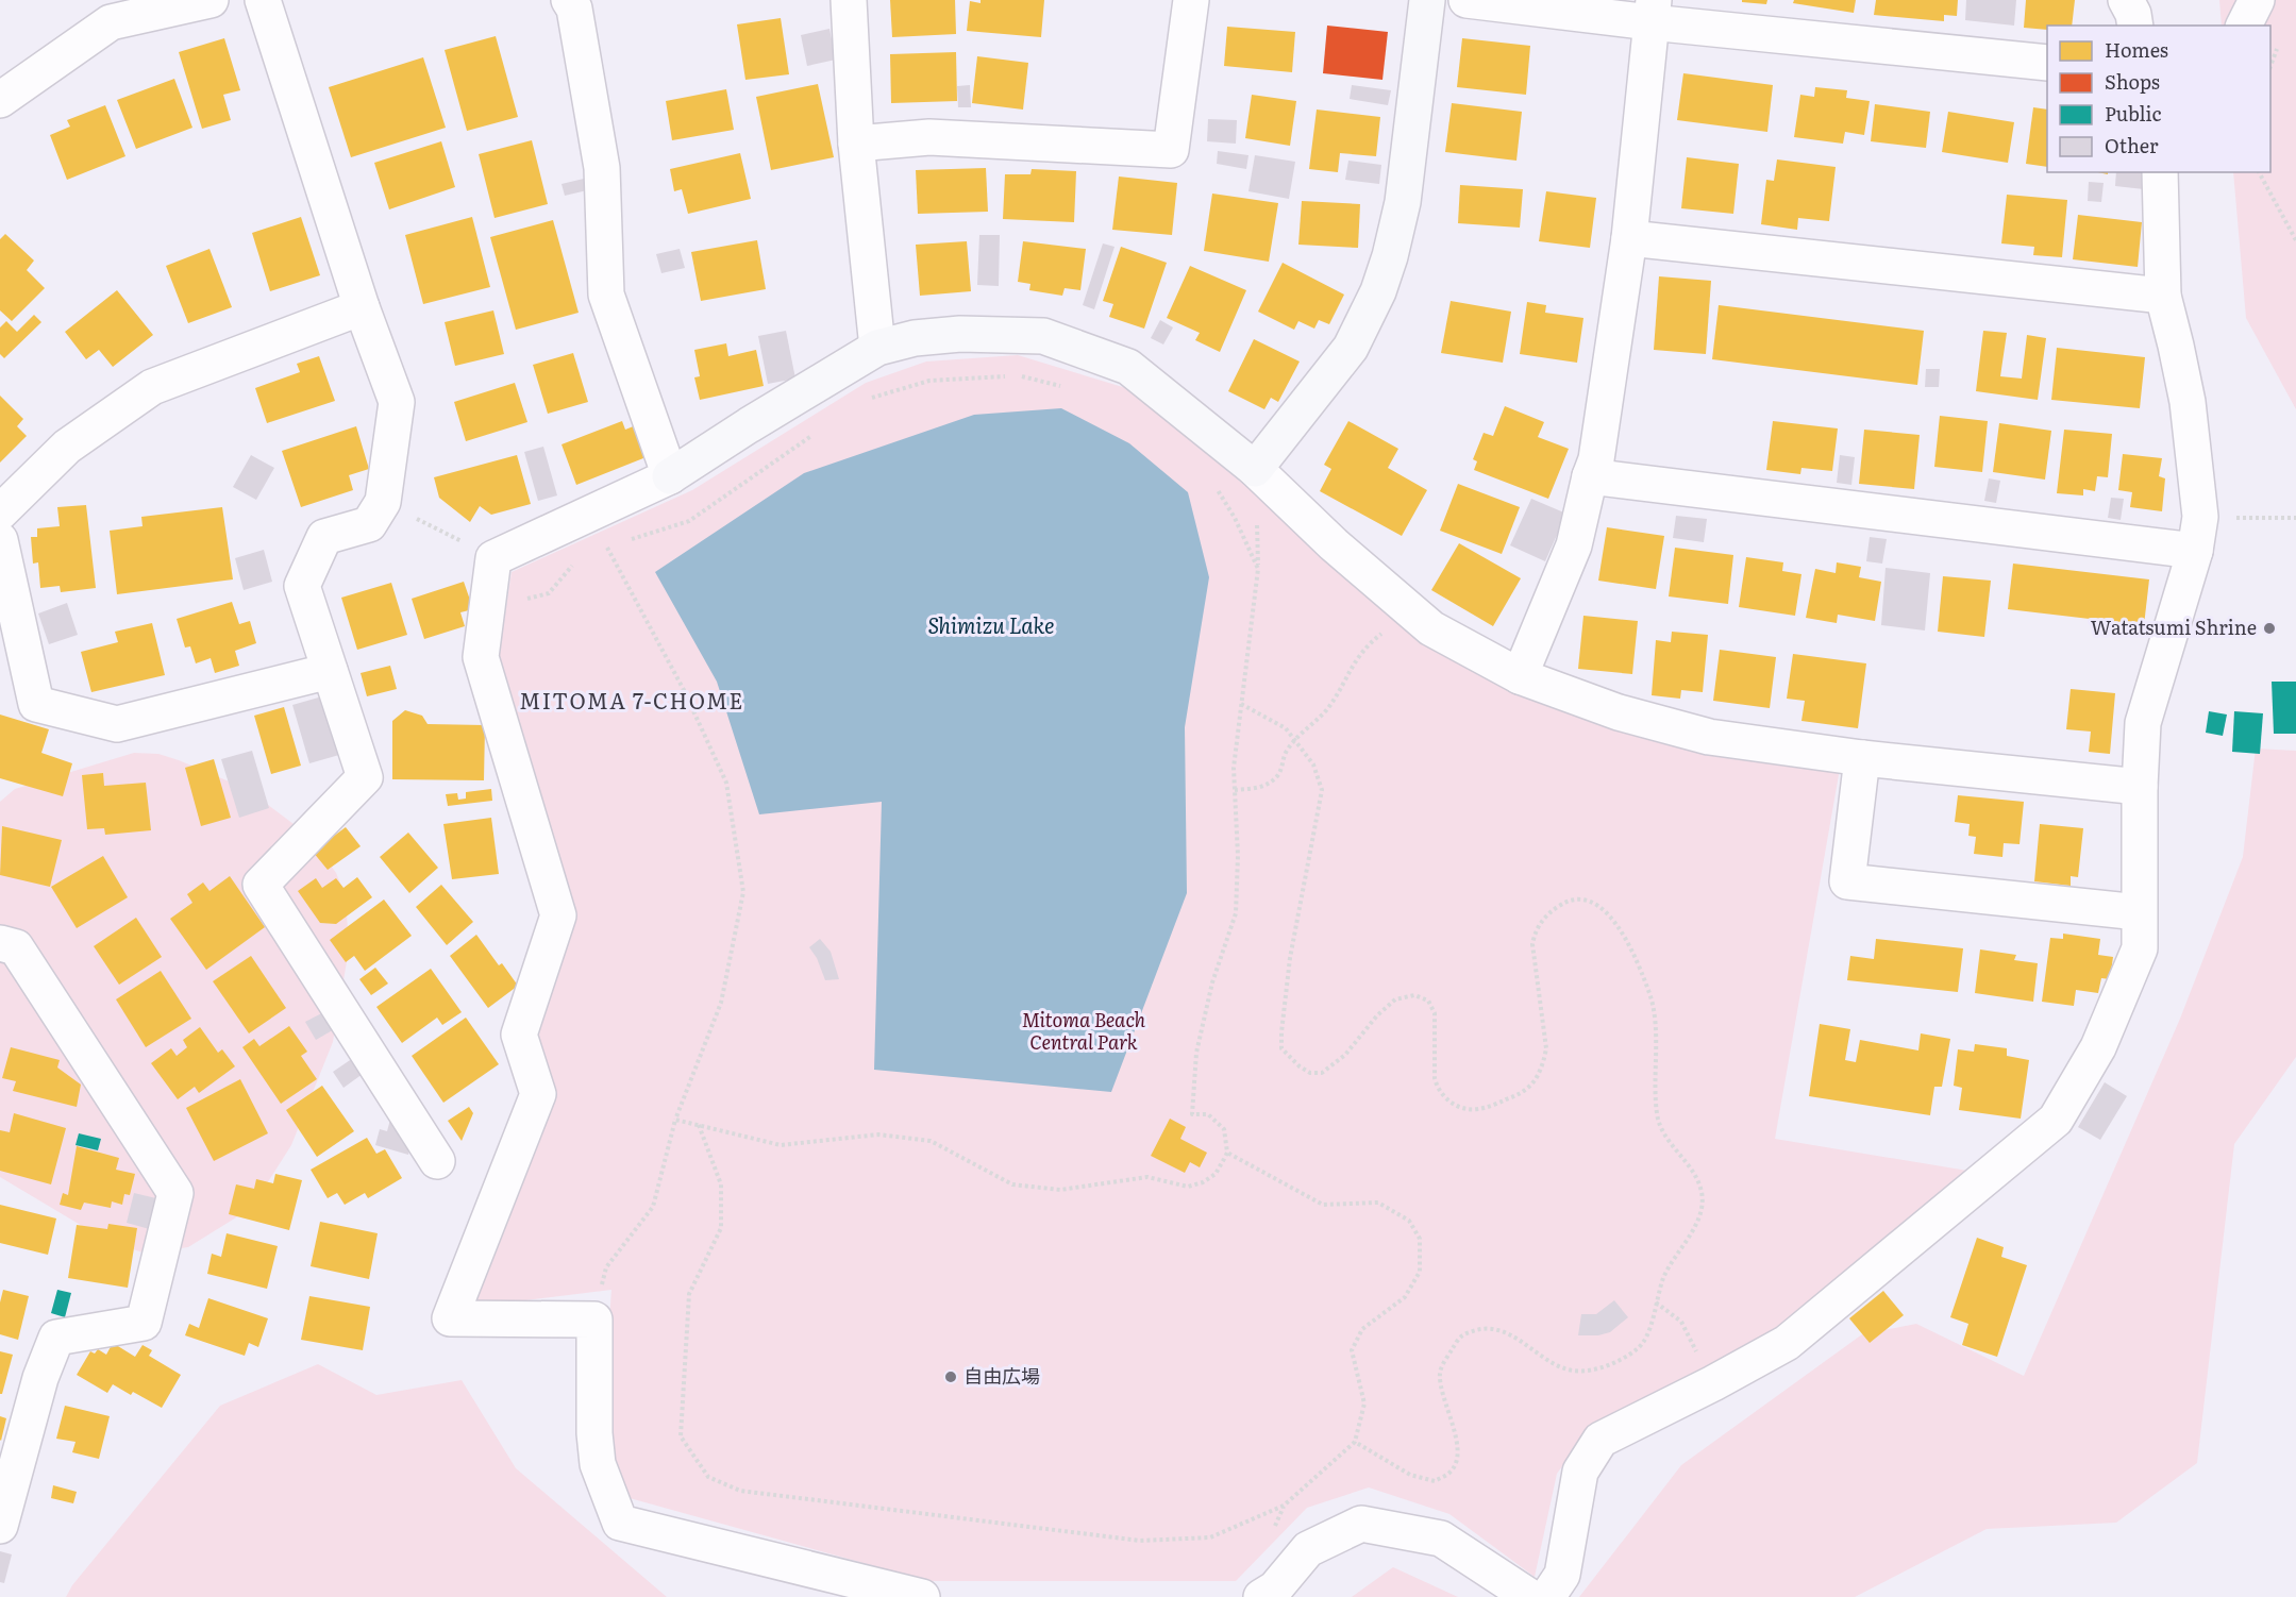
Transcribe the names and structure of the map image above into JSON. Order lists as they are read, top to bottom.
{
  "districts": ["MITOMA 7-CHOME"],
  "water": ["Shimizu Lake"],
  "parks": ["Mitoma Beach Central Park"],
  "places": ["Watatsumi Shrine", "自由広場"],
  "legend": [
    "Homes",
    "Shops",
    "Public",
    "Other"
  ]
}
